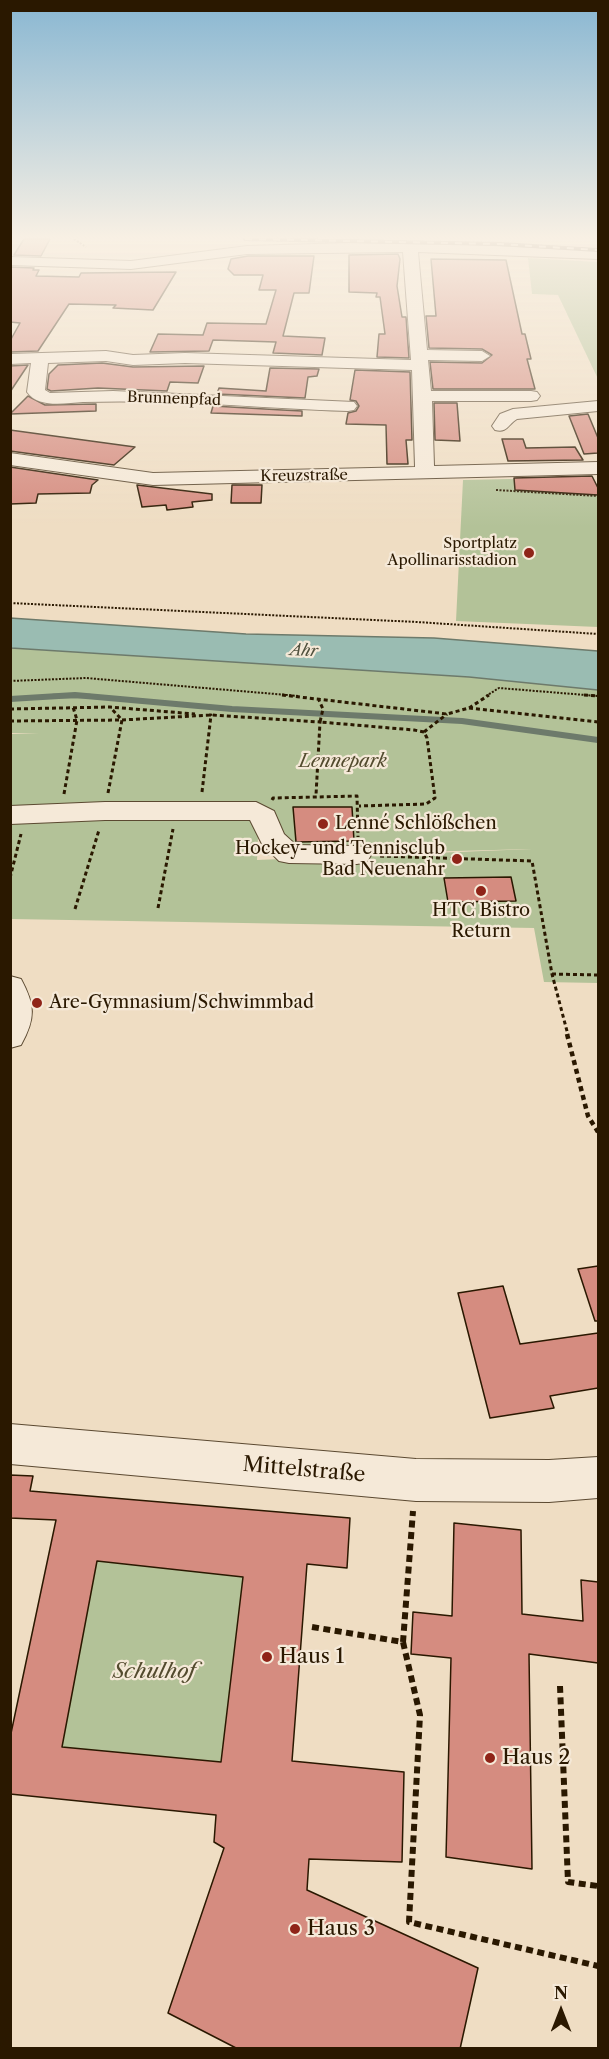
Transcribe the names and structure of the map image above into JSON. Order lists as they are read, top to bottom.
{
  "streets": {
    "street": ["Brunnenpfad", "Kreuzstraße", "Mittelstraße"]
  },
  "water": ["Ahr"],
  "parks": ["Lennepark", "Schulhof"],
  "places": [
    "Sportplatz Apollinarisstadion",
    "Lenné Schlößchen",
    "Hockey- und Tennisclub Bad Neuenahr",
    "HTC Bistro Return",
    "Are-Gymnasium/Schwimmbad",
    "Haus 1",
    "Haus 2",
    "Haus 3"
  ],
  "north": "top"
}
